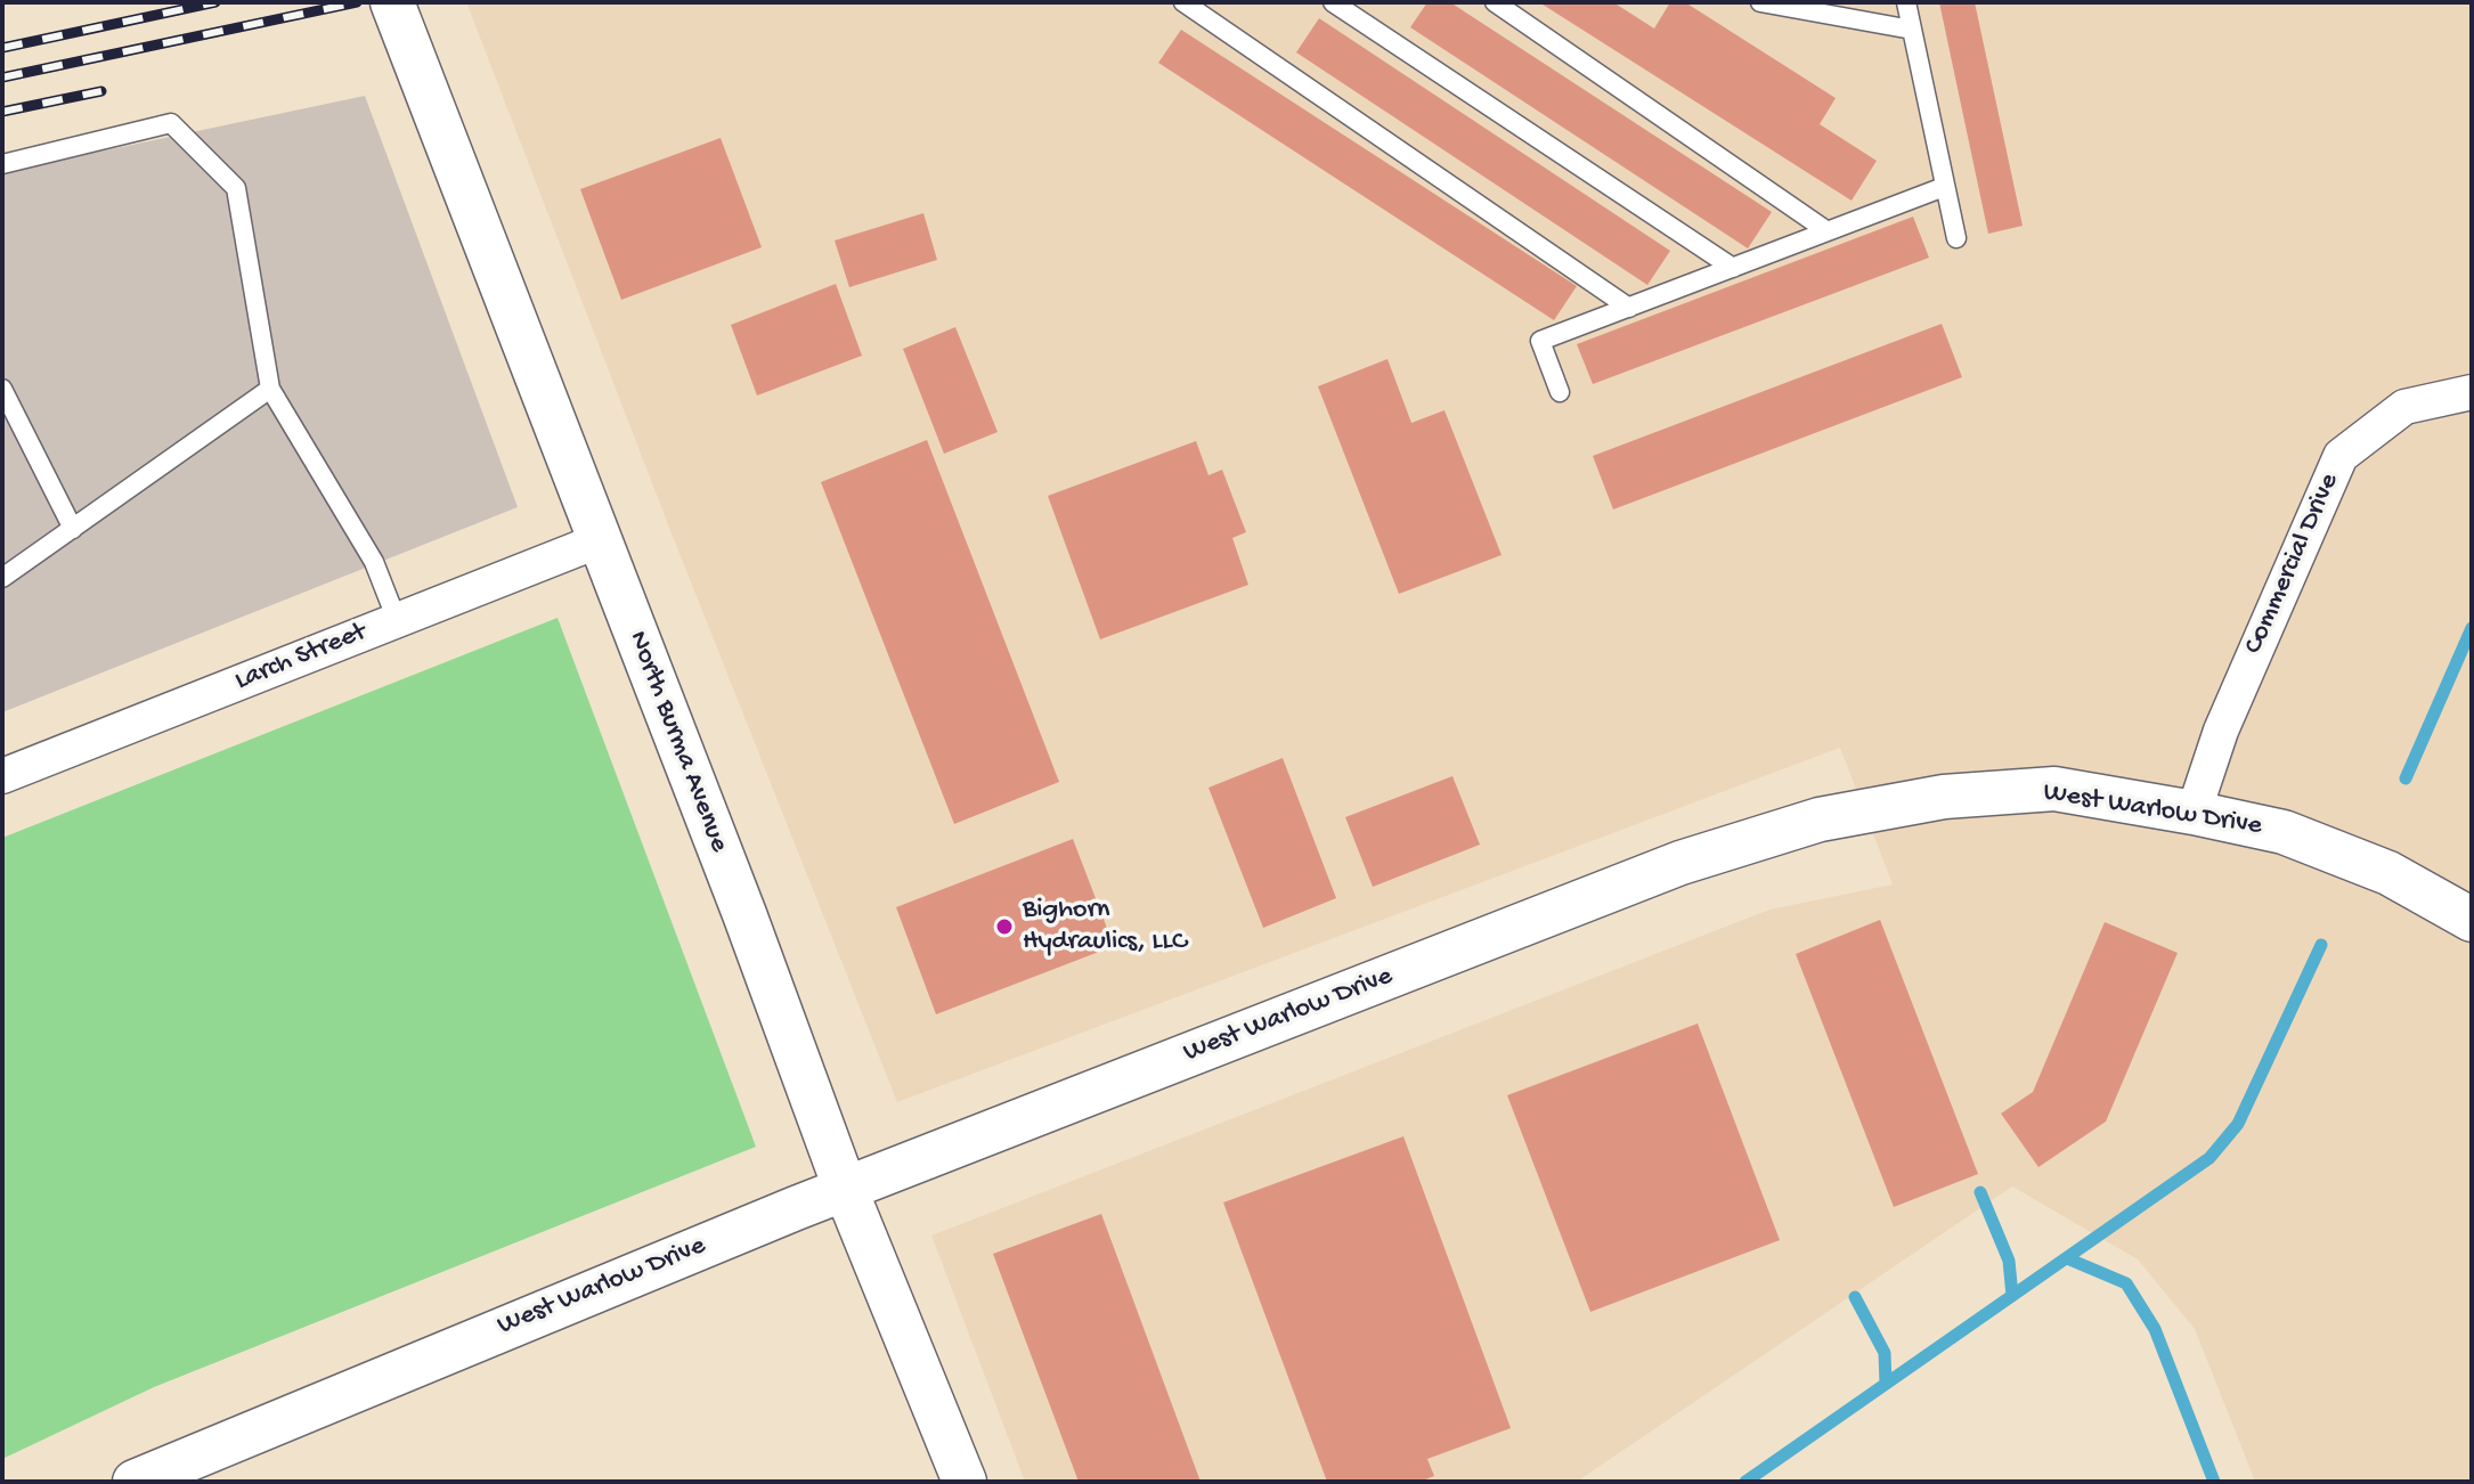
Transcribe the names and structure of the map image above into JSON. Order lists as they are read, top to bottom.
{
  "streets": {
    "street": [
      "Commercial Drive",
      "Larch Street",
      "North Burma Avenue",
      "West Warlow Drive"
    ]
  },
  "crossings": [
    ["Commercial Drive", "West Warlow Drive"],
    ["Larch Street", "North Burma Avenue"],
    ["North Burma Avenue", "West Warlow Drive"]
  ],
  "places": ["Bighorn Hydraulics, LLC"]
}
